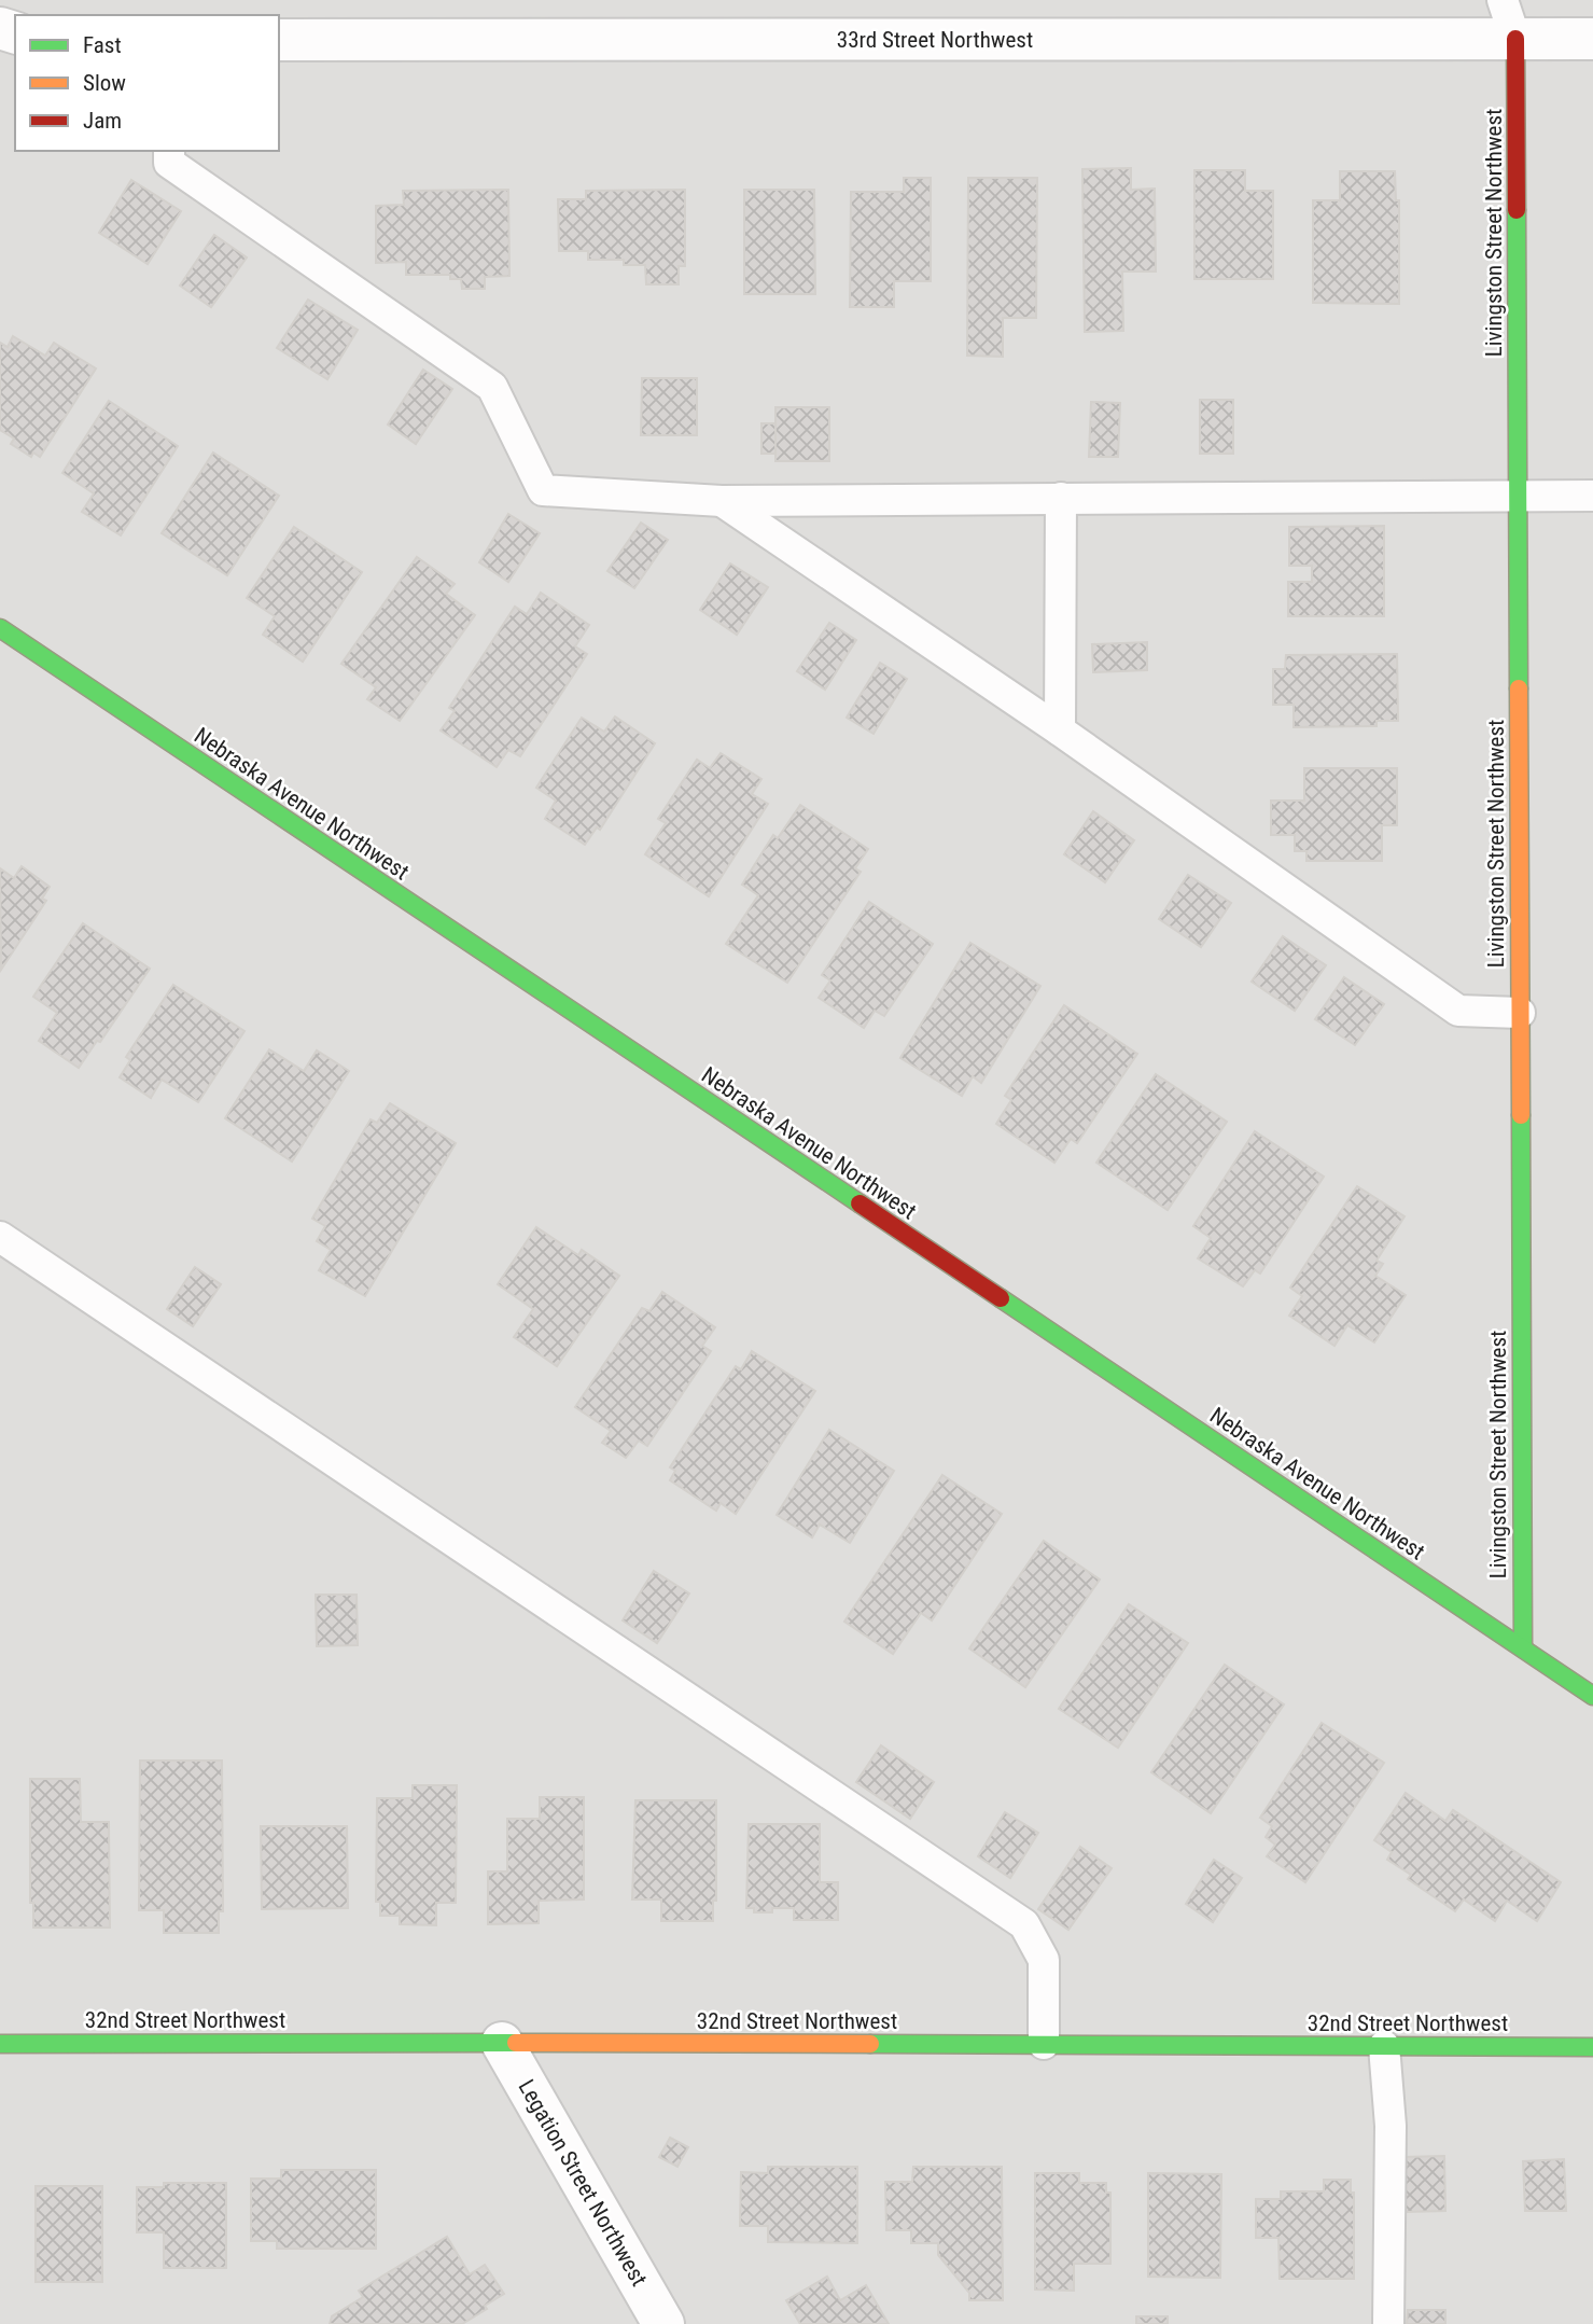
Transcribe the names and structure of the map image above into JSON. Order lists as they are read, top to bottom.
{
  "streets": {
    "street": [
      "33rd Street Northwest",
      "Livingston Street Northwest",
      "Nebraska Avenue Northwest",
      "32nd Street Northwest",
      "Legation Street Northwest"
    ]
  },
  "crossings": [
    ["33rd Street Northwest", "Livingston Street Northwest"],
    ["Livingston Street Northwest", "Nebraska Avenue Northwest"],
    ["32nd Street Northwest", "Legation Street Northwest"]
  ],
  "legend": ["Fast", "Slow", "Jam"]
}
